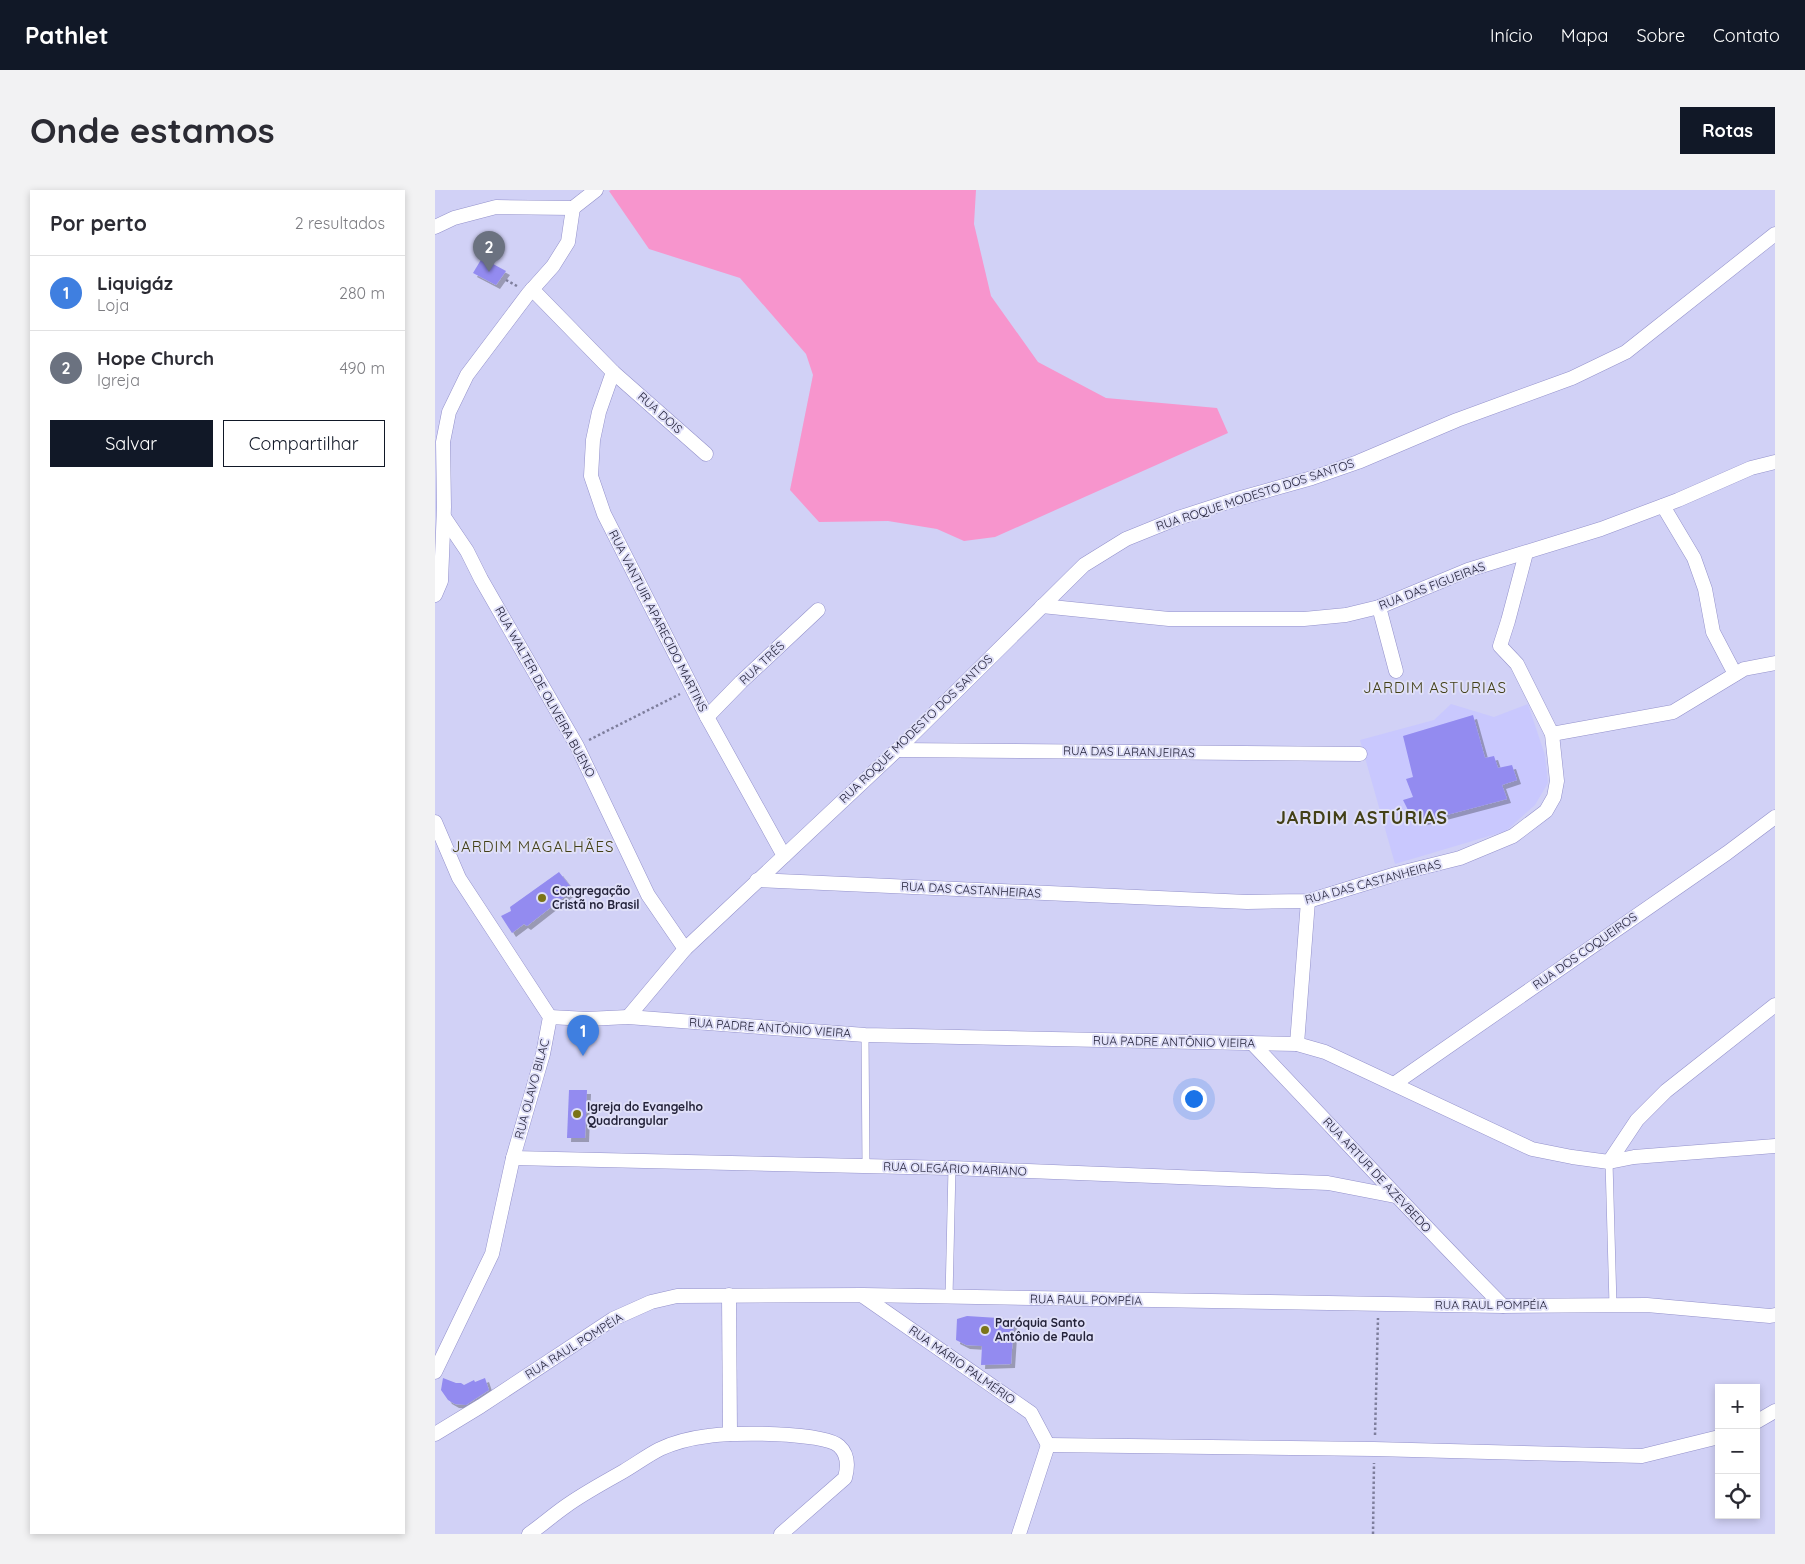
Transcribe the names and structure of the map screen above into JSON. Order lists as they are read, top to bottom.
{
  "streets": {
    "street": [
      "RUA DOIS",
      "RUA ROQUE MODESTO DOS SANTOS",
      "RUA DAS FIGUEIRAS",
      "RUA VANTUIR APARECIDO MARTINS",
      "RUA TRÊS",
      "RUA WALTER DE OLIVEIRA BUENO",
      "RUA DAS LARANJEIRAS",
      "RUA DAS CASTANHEIRAS",
      "RUA DOS COQUEIROS",
      "RUA PADRE ANTÔNIO VIEIRA",
      "RUA OLAVO BILAC",
      "RUA OLEGÁRIO MARIANO",
      "RUA ARTUR DE AZEVBEDO",
      "RUA RAUL POMPÉIA",
      "RUA MÁRIO PALMÉRIO"
    ]
  },
  "crossings": [
    ["RUA DOIS", "RUA VANTUIR APARECIDO MARTINS"],
    ["RUA ROQUE MODESTO DOS SANTOS", "RUA DAS FIGUEIRAS"],
    ["RUA ROQUE MODESTO DOS SANTOS", "RUA VANTUIR APARECIDO MARTINS"],
    ["RUA ROQUE MODESTO DOS SANTOS", "RUA WALTER DE OLIVEIRA BUENO"],
    ["RUA ROQUE MODESTO DOS SANTOS", "RUA DAS LARANJEIRAS"],
    ["RUA ROQUE MODESTO DOS SANTOS", "RUA DAS CASTANHEIRAS"],
    ["RUA ROQUE MODESTO DOS SANTOS", "RUA PADRE ANTÔNIO VIEIRA"],
    ["RUA DAS FIGUEIRAS", "RUA DAS CASTANHEIRAS"],
    ["RUA VANTUIR APARECIDO MARTINS", "RUA TRÊS"],
    ["RUA DOS COQUEIROS", "RUA PADRE ANTÔNIO VIEIRA"],
    ["RUA PADRE ANTÔNIO VIEIRA", "RUA OLAVO BILAC"],
    ["RUA PADRE ANTÔNIO VIEIRA", "RUA ARTUR DE AZEVBEDO"],
    ["RUA OLAVO BILAC", "RUA OLEGÁRIO MARIANO"],
    ["RUA OLEGÁRIO MARIANO", "RUA ARTUR DE AZEVBEDO"],
    ["RUA ARTUR DE AZEVBEDO", "RUA RAUL POMPÉIA"],
    ["RUA RAUL POMPÉIA", "RUA MÁRIO PALMÉRIO"]
  ],
  "districts": ["JARDIM ASTURIAS", "JARDIM ASTÚRIAS", "JARDIM MAGALHÃES"],
  "places": ["Congregação Cristã no Brasil", "Igreja do Evangelho Quadrangular", "Paróquia Santo Antônio de Paula"],
  "page": {
    "header": "Pathlet",
    "nav": [
      "Início",
      "Mapa",
      "Sobre",
      "Contato"
    ],
    "buttons": [
      "Rotas",
      ["Salvar", "Compartilhar"]
    ],
    "title": "Onde estamos",
    "heading": ["Por perto", "2 resultados"],
    "pins": ["2", "1"],
    "list": [
      {
        "mark": "1",
        "name": "Liquigáz",
        "note": "Loja",
        "value": "280 m"
      },
      {
        "mark": "2",
        "name": "Hope Church",
        "note": "Igreja",
        "value": "490 m"
      }
    ],
    "map_buttons": ["+", "−"]
  }
}
